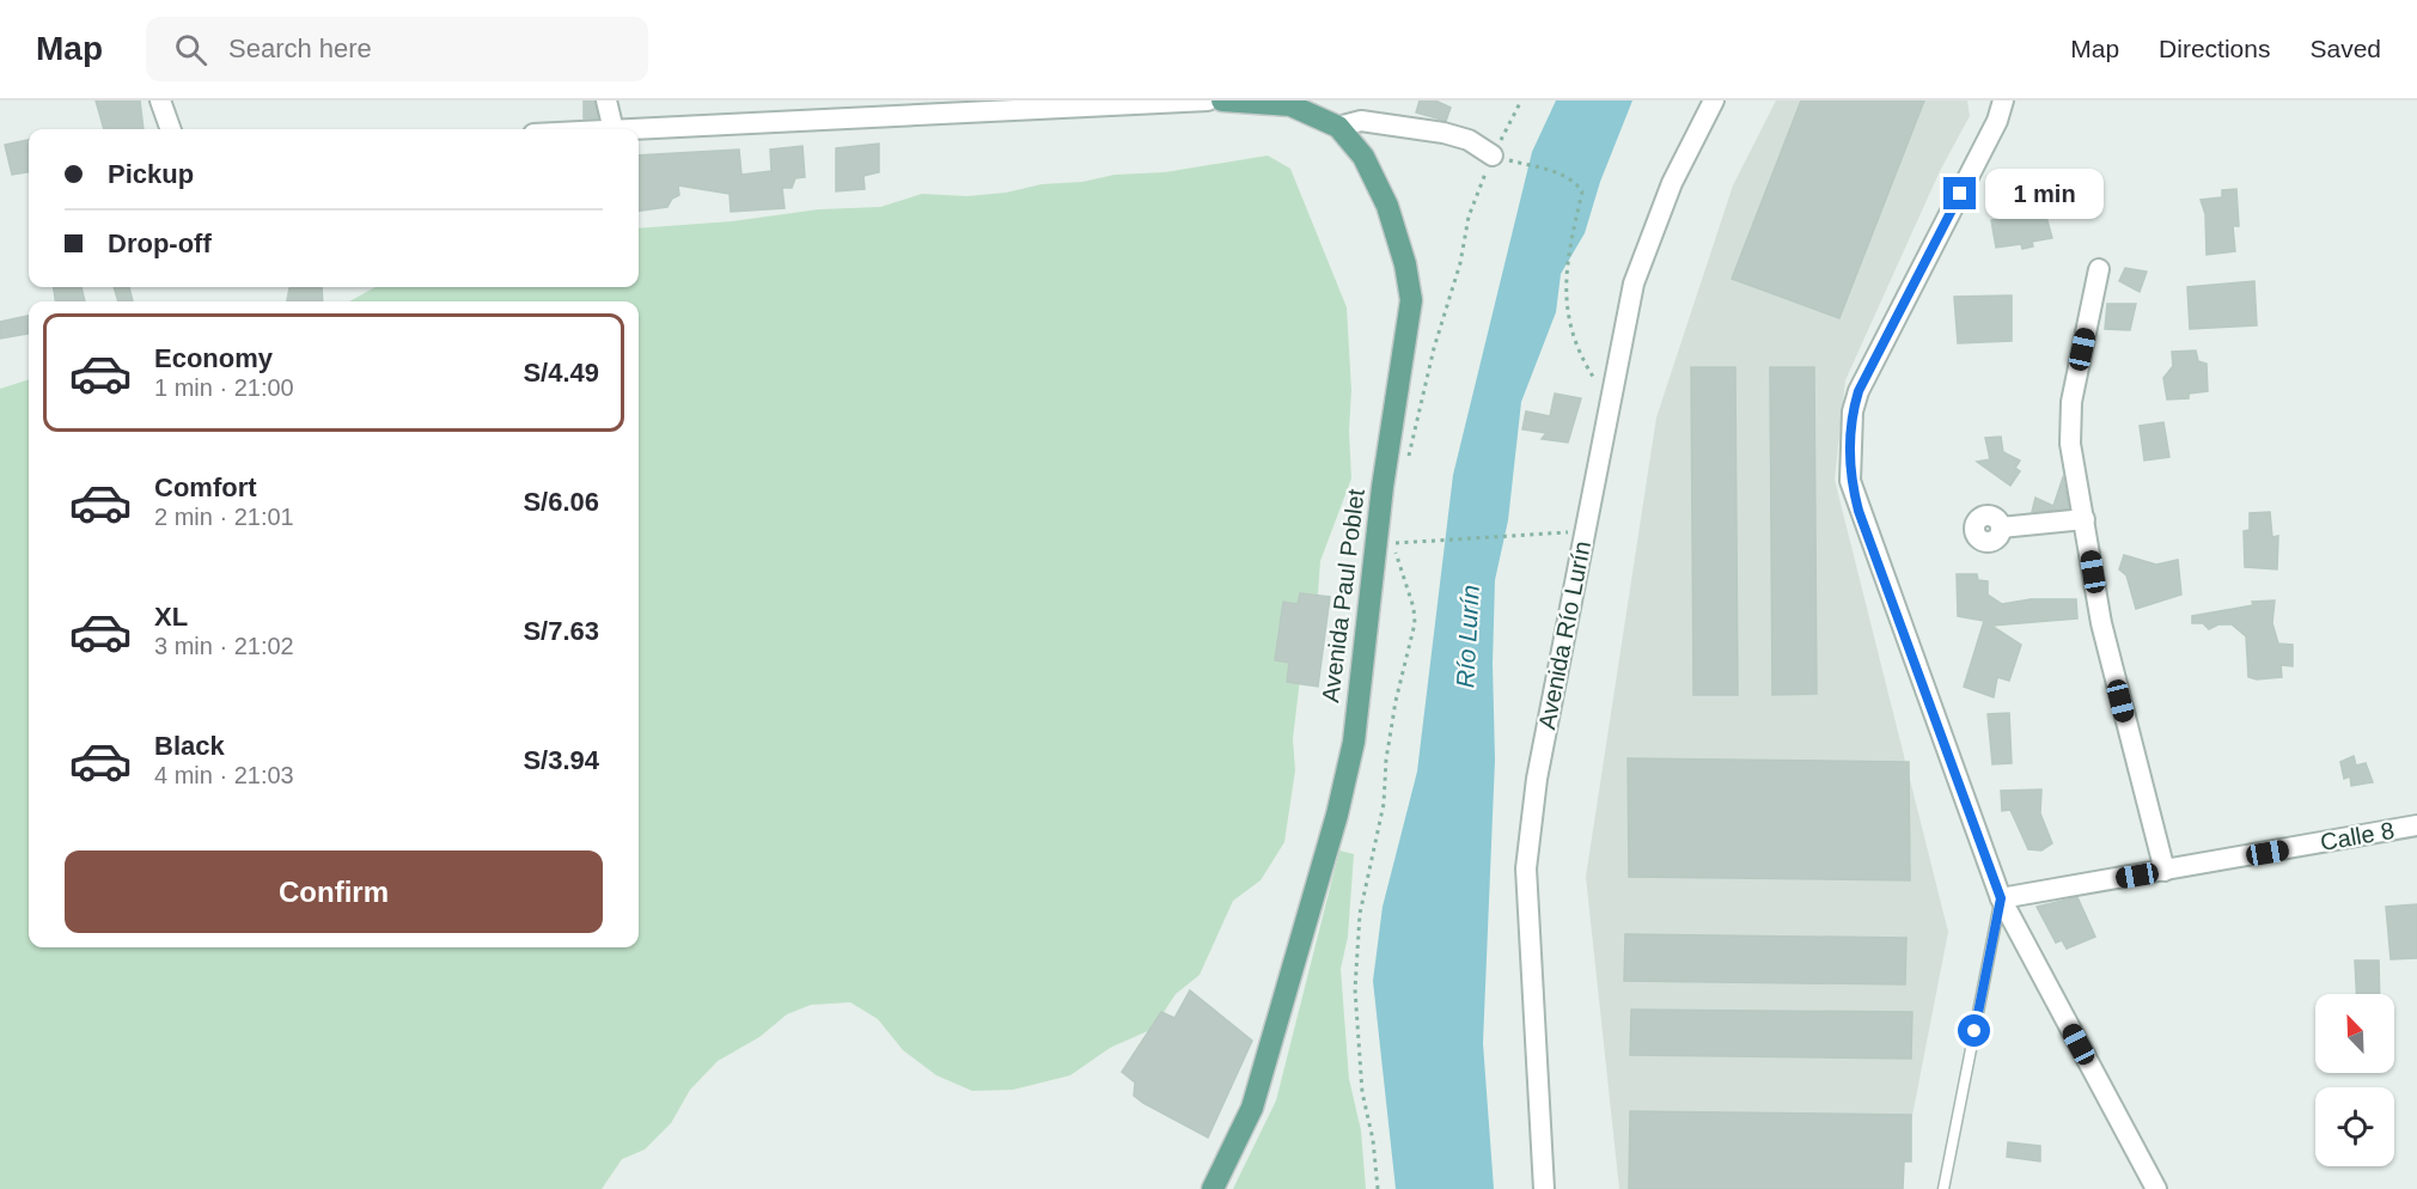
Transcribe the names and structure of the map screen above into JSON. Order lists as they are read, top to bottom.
{
  "streets": {
    "main road": ["Avenida Paul Poblet"],
    "street": ["Avenida Río Lurín", "Calle 8"]
  },
  "water": ["Río Lurín"],
  "north": "top left",
  "page": {
    "header": "Map",
    "search": "Search here",
    "nav": ["Map", "Directions", "Saved"],
    "banner": ["Pickup", "Drop-off"],
    "bubble": "1 min",
    "list": [
      {
        "name": "Economy",
        "note": "1 min · 21:00",
        "value": "S/4.49"
      },
      {
        "name": "Comfort",
        "note": "2 min · 21:01",
        "value": "S/6.06"
      },
      {
        "name": "XL",
        "note": "3 min · 21:02",
        "value": "S/7.63"
      },
      {
        "name": "Black",
        "note": "4 min · 21:03",
        "value": "S/3.94"
      }
    ],
    "buttons": "Confirm"
  }
}
